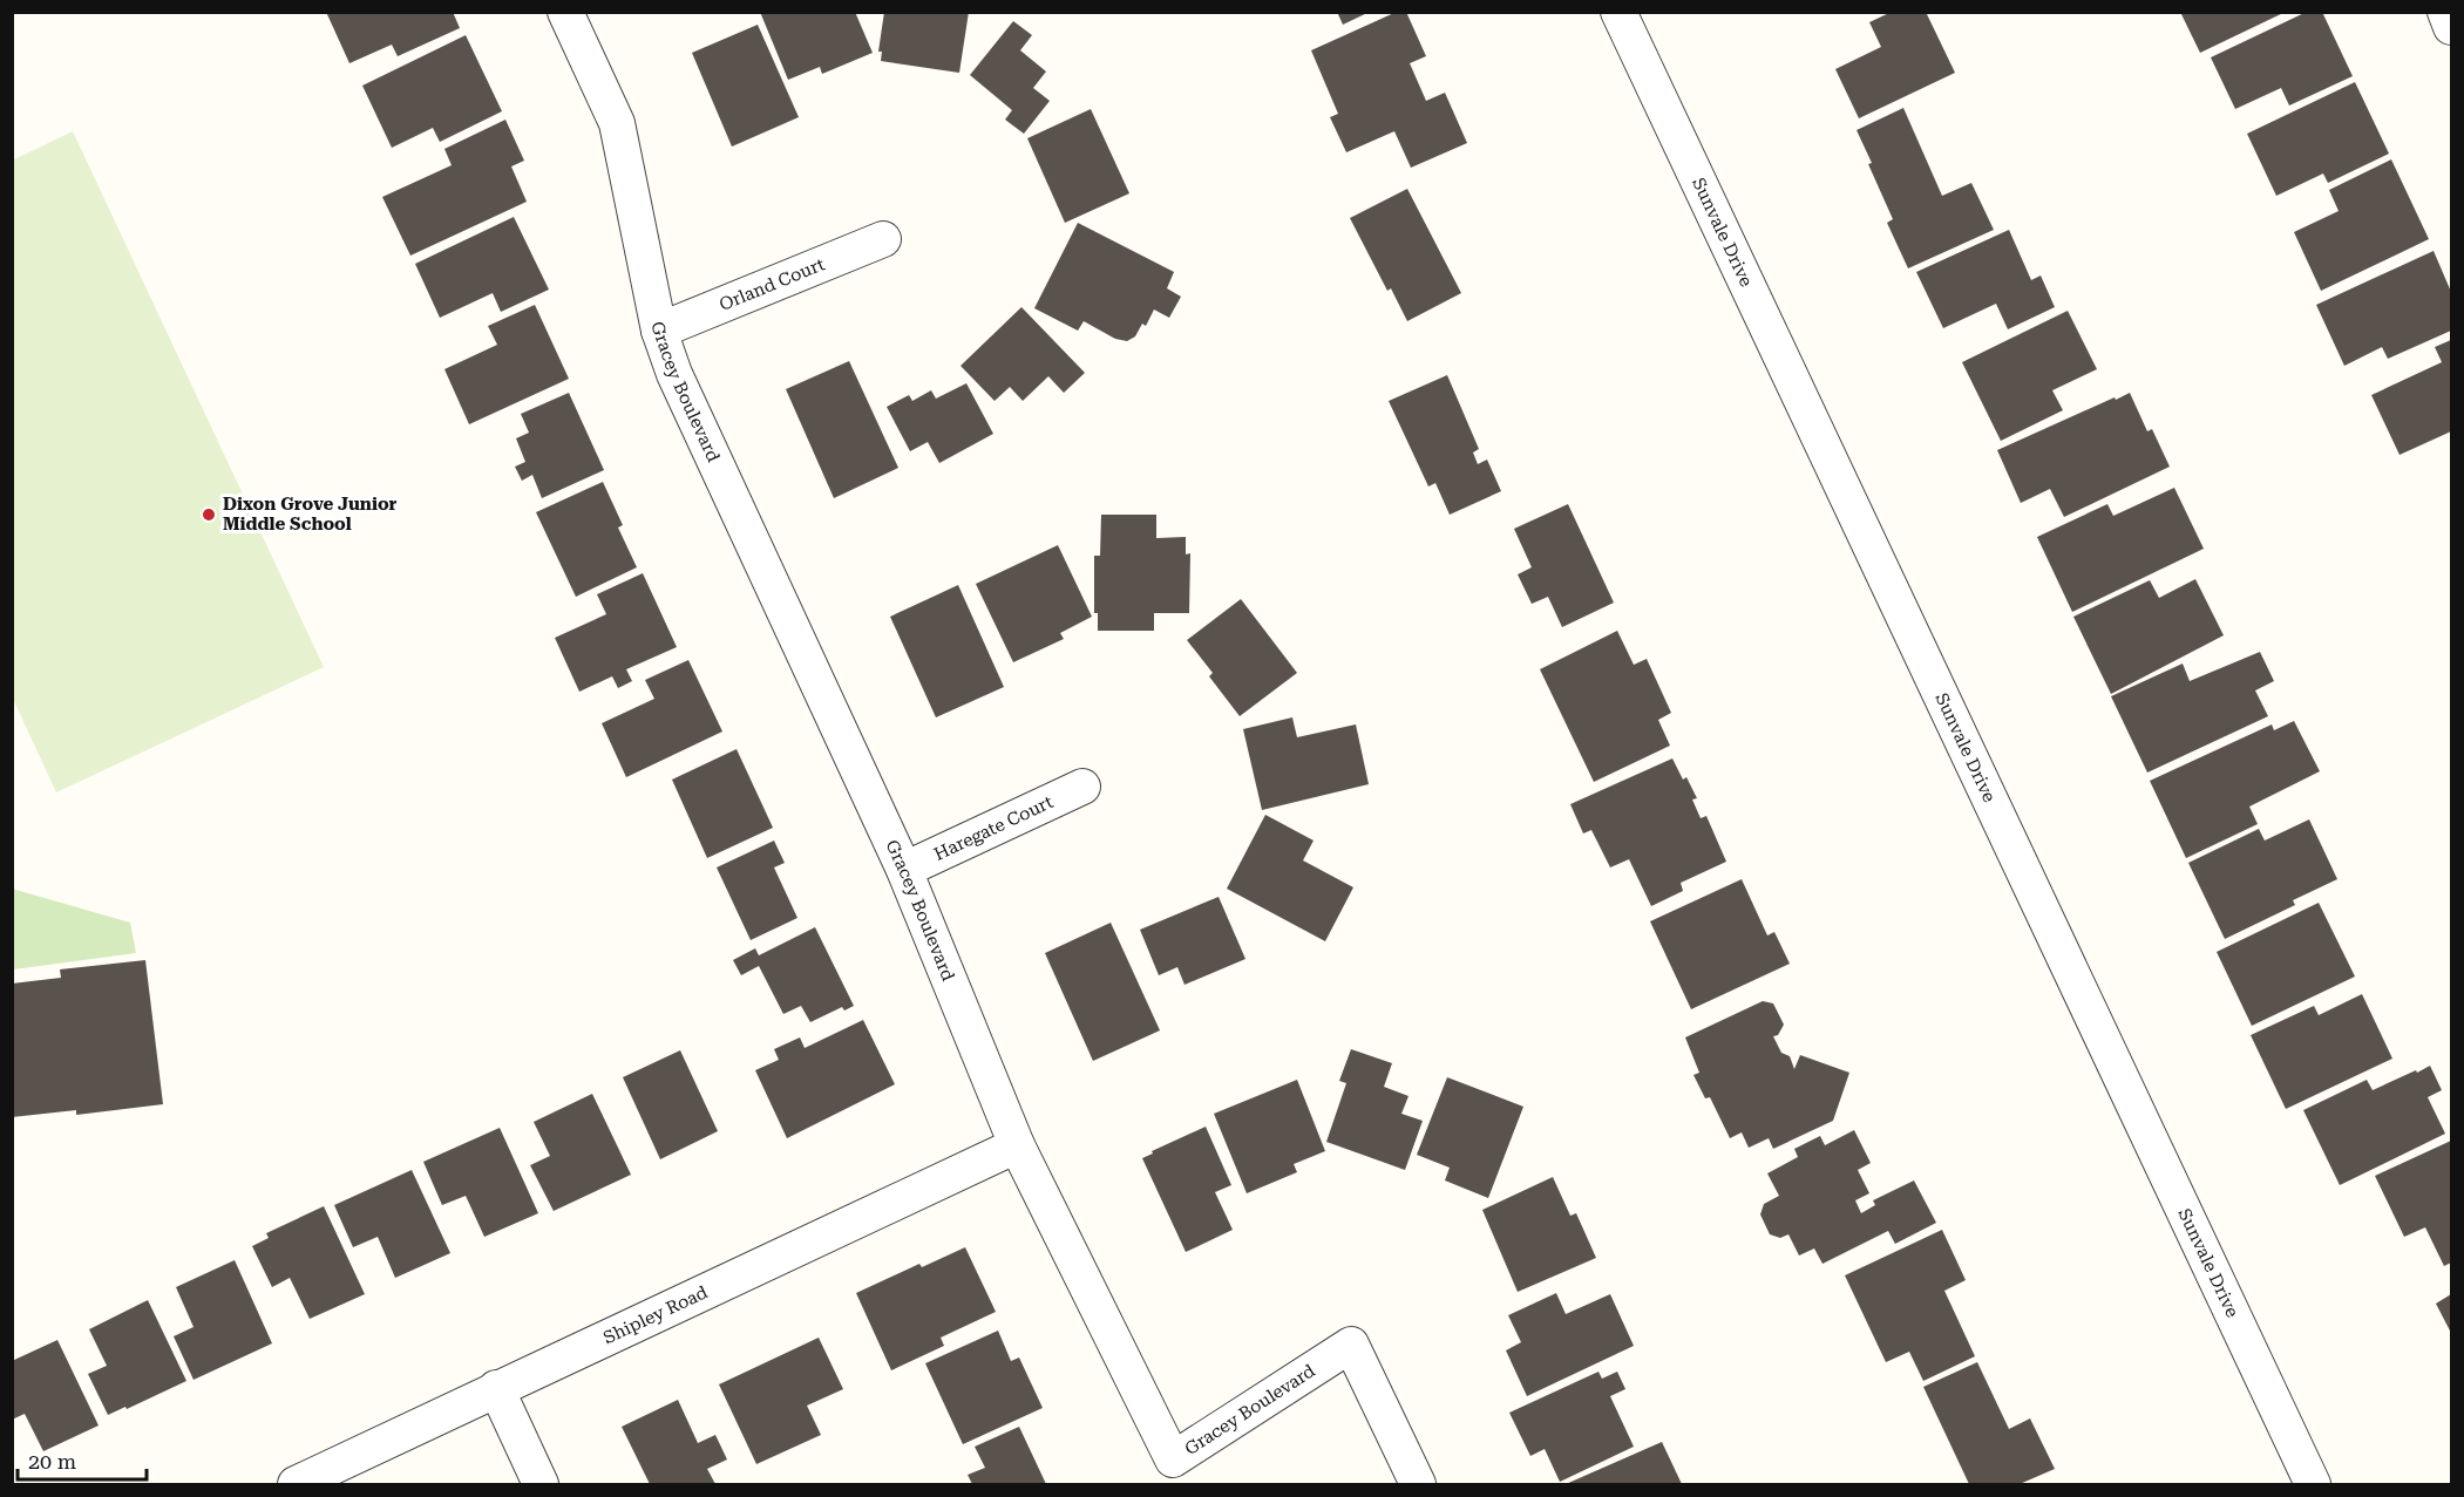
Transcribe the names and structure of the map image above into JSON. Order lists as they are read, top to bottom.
{
  "streets": {
    "street": [
      "Sunvale Drive",
      "Orland Court",
      "Gracey Boulevard",
      "Haregate Court",
      "Shipley Road"
    ]
  },
  "crossings": [
    ["Orland Court", "Gracey Boulevard"],
    ["Gracey Boulevard", "Haregate Court"],
    ["Gracey Boulevard", "Shipley Road"]
  ],
  "places": ["Dixon Grove Junior Middle School"],
  "scale_bar": "20 m"
}
